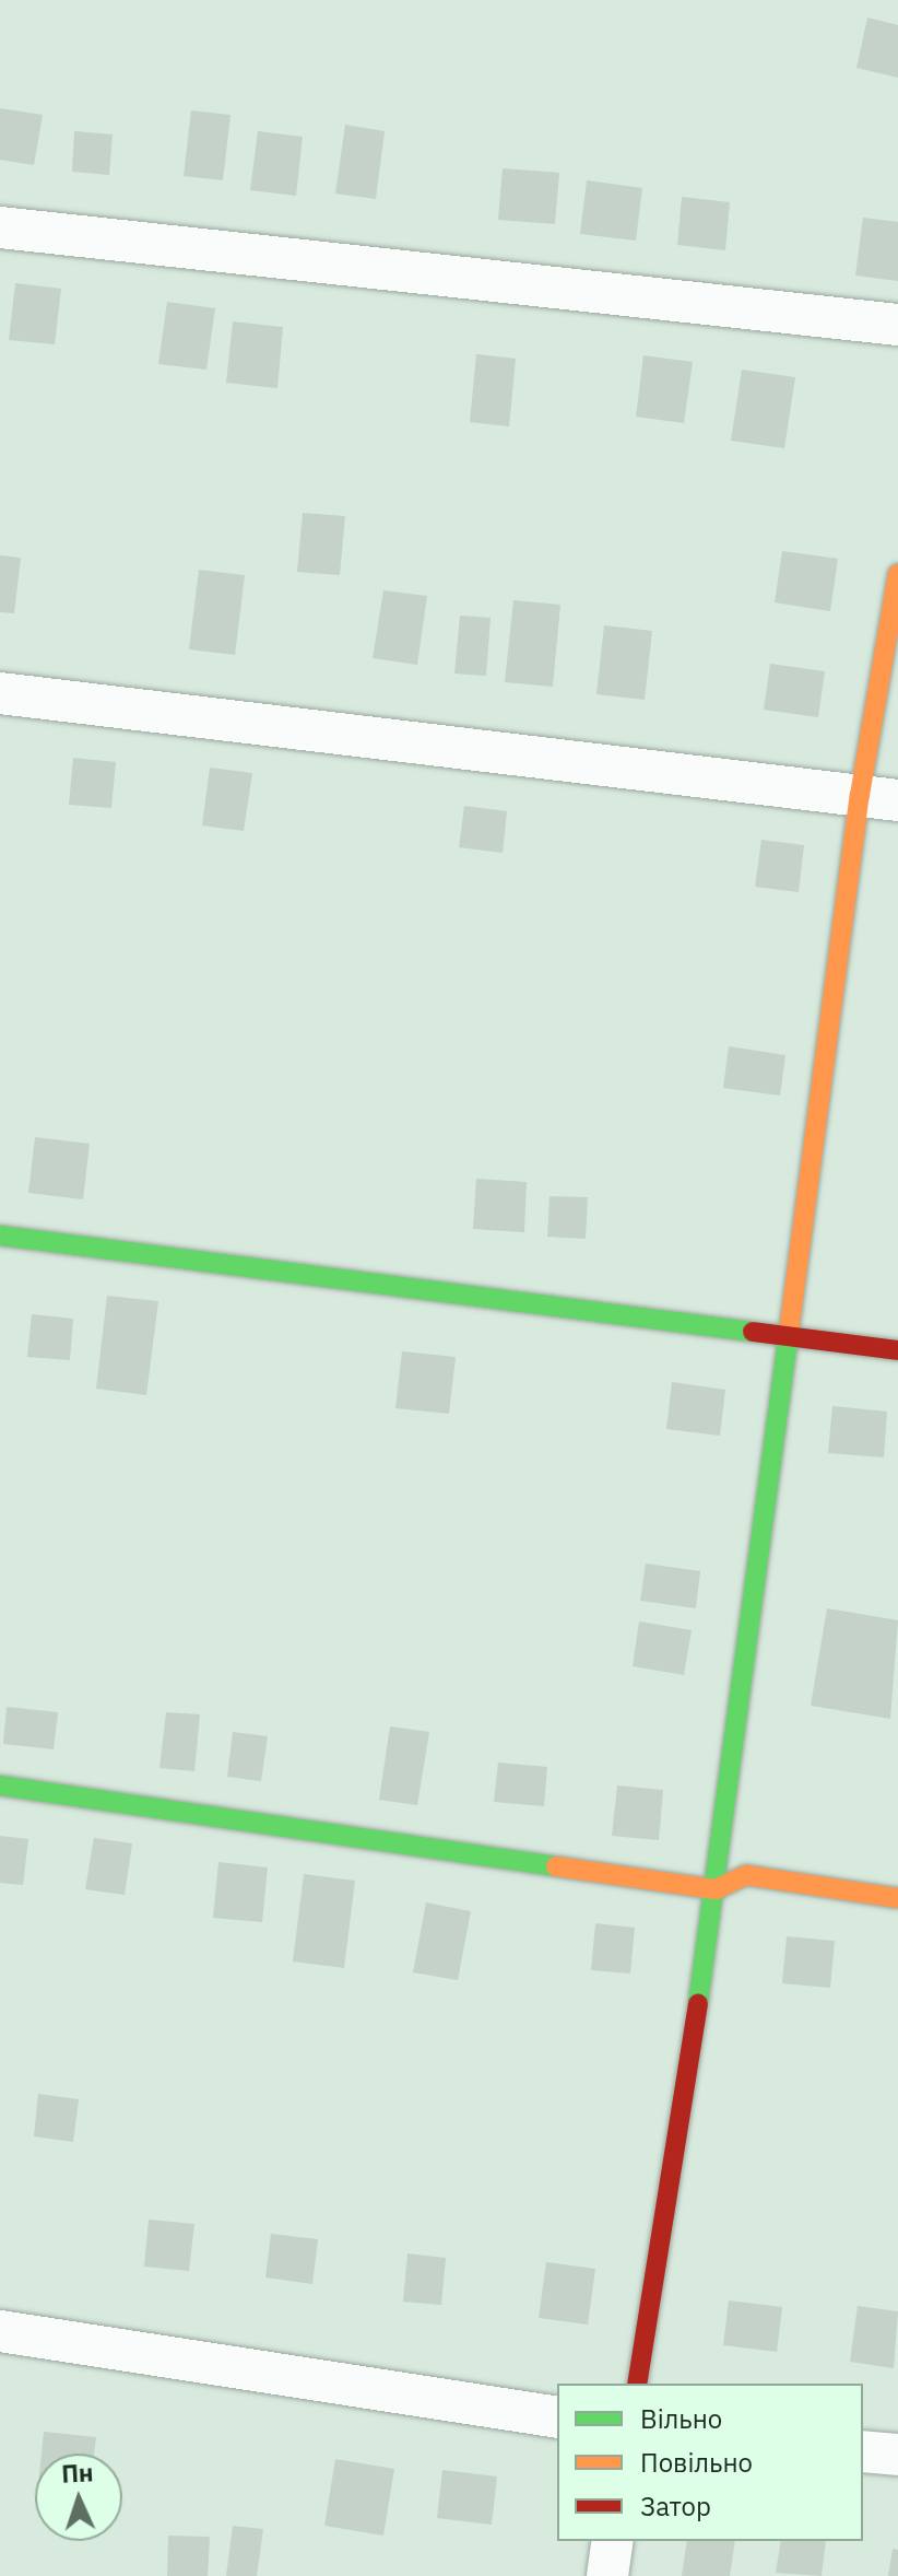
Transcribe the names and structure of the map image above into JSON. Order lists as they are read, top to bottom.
{
  "legend": ["Вільно", "Повільно", "Затор"],
  "north": "top"
}
